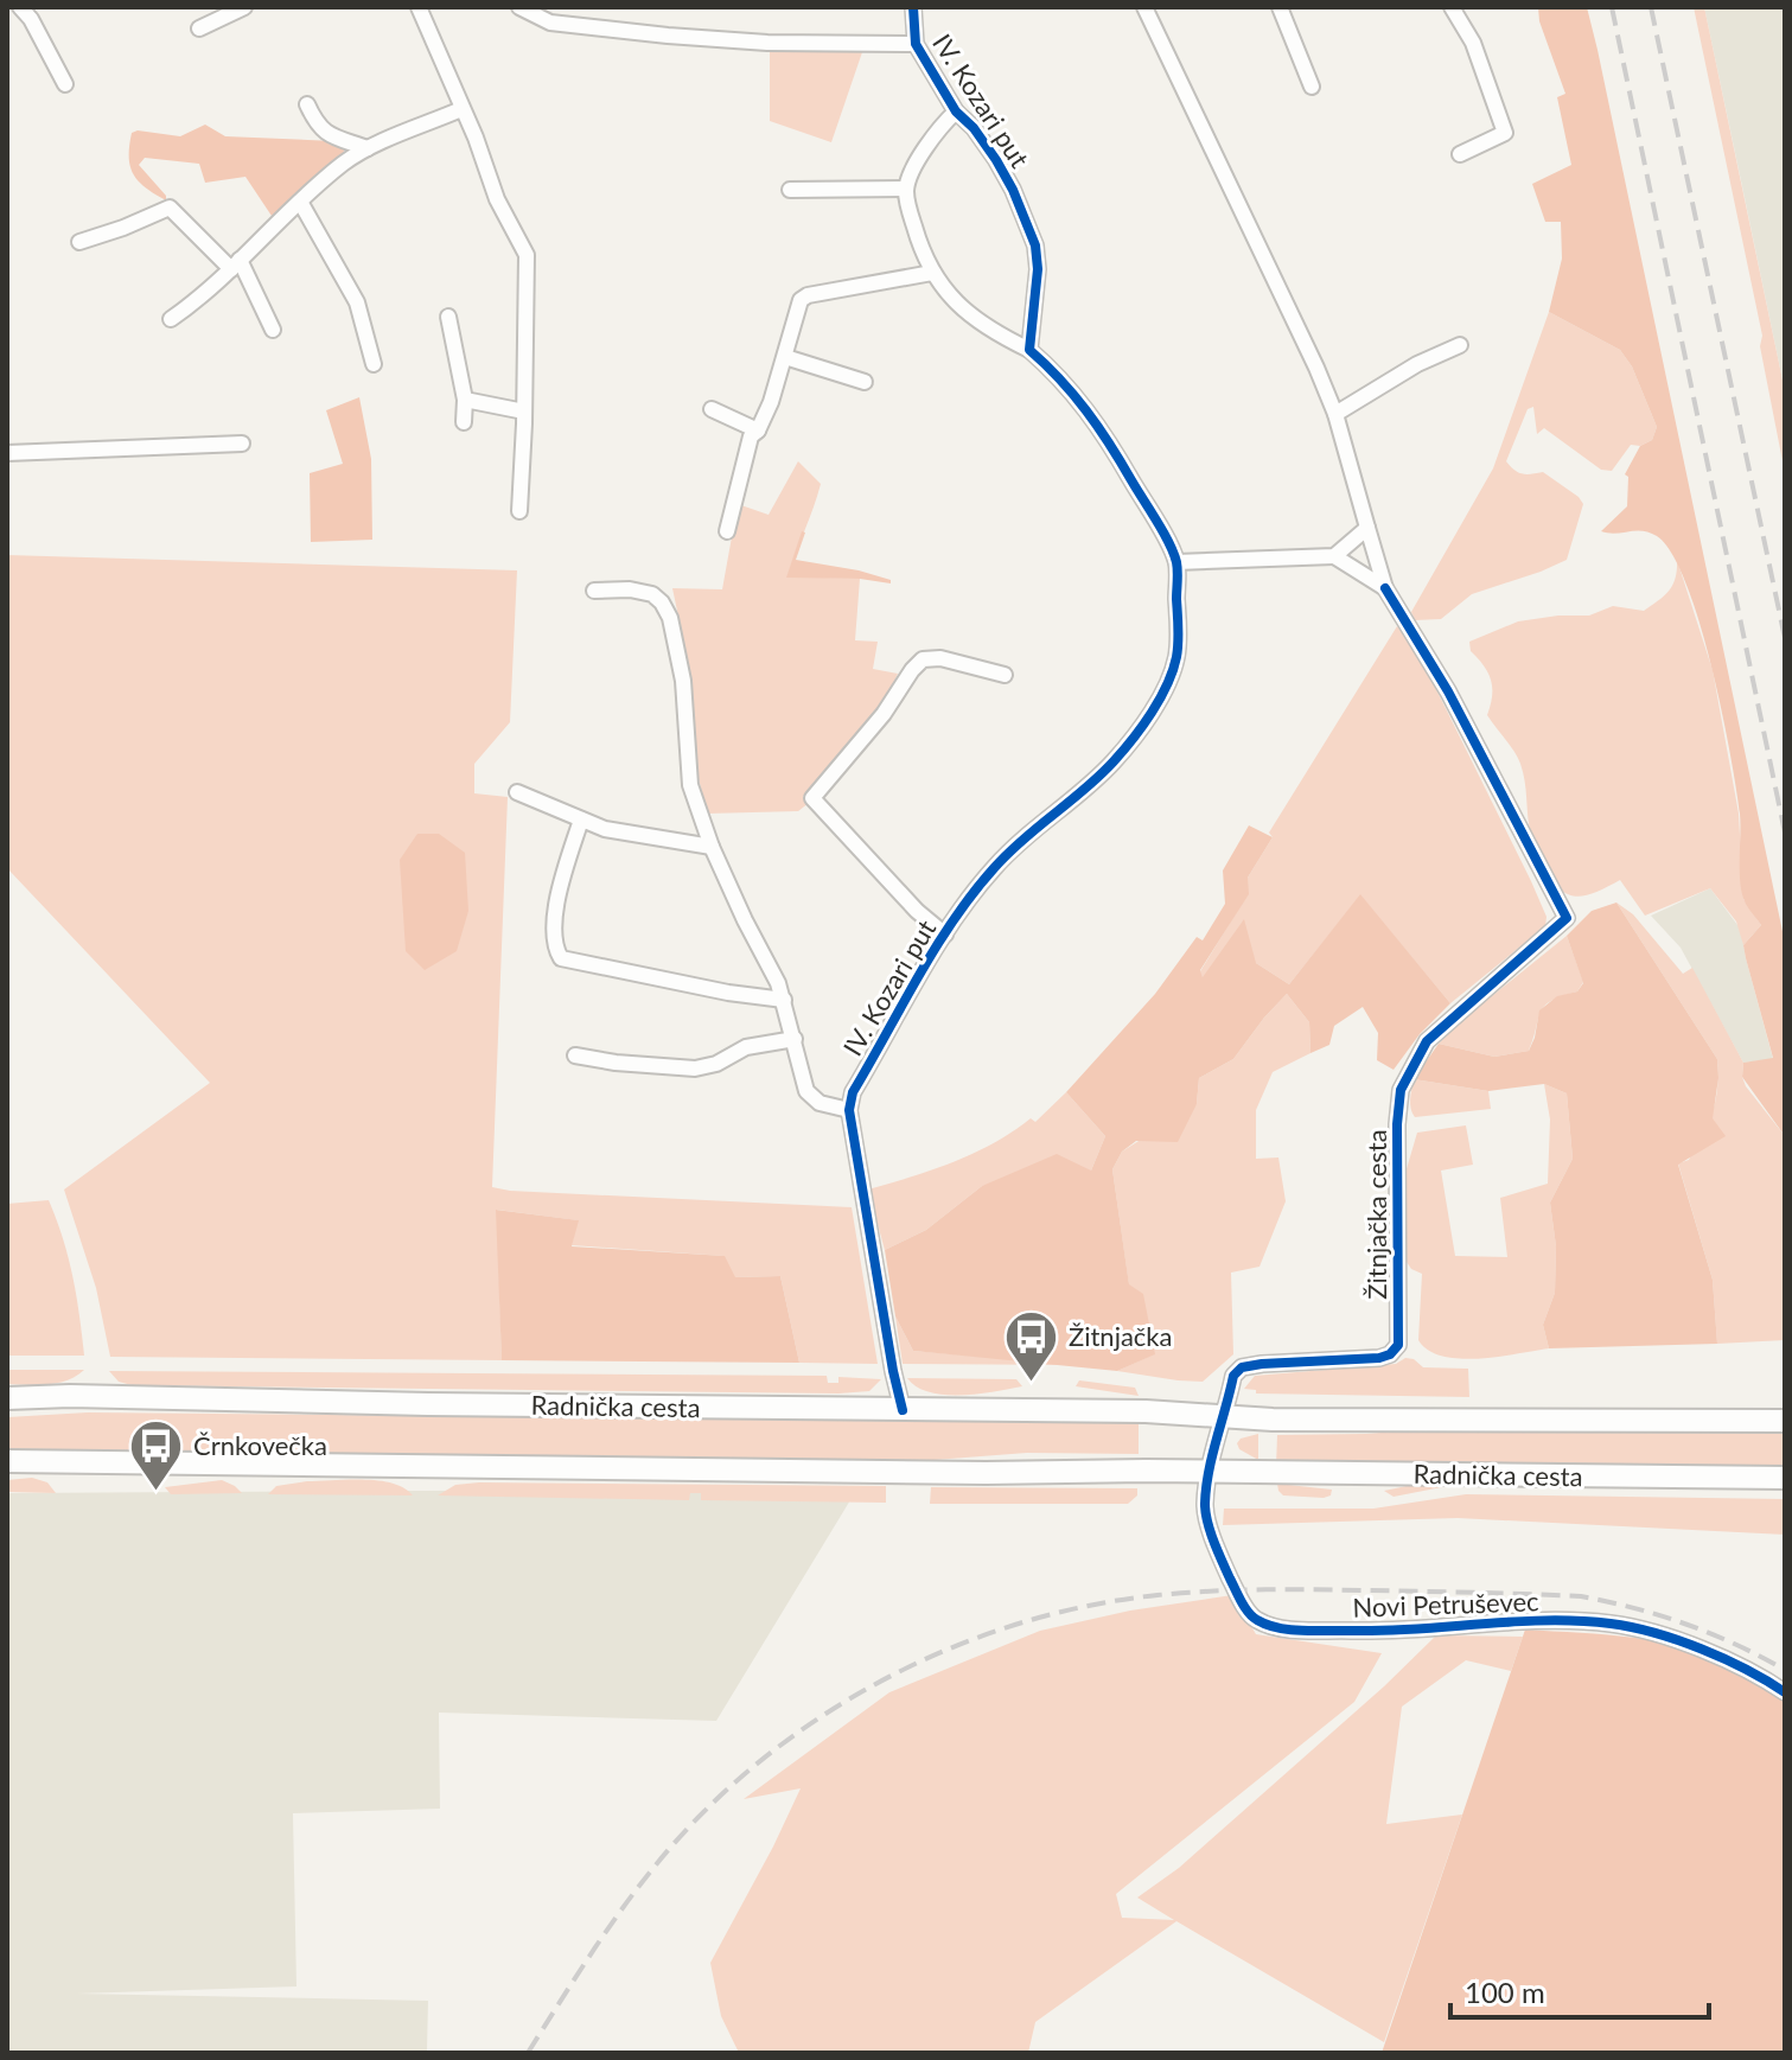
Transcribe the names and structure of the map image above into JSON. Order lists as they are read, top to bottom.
{
  "streets": {
    "main road": ["Radnička cesta"],
    "street": ["IV. Kozari put", "Žitnjačka cesta", "Novi Petruševec"]
  },
  "crossings": [
    ["Žitnjačka cesta", "Radnička cesta"],
    ["Radnička cesta", "Novi Petruševec"]
  ],
  "places": {
    "bus stop": ["Žitnjačka", "Črnkovečka"]
  },
  "scale_bar": "100 m"
}
